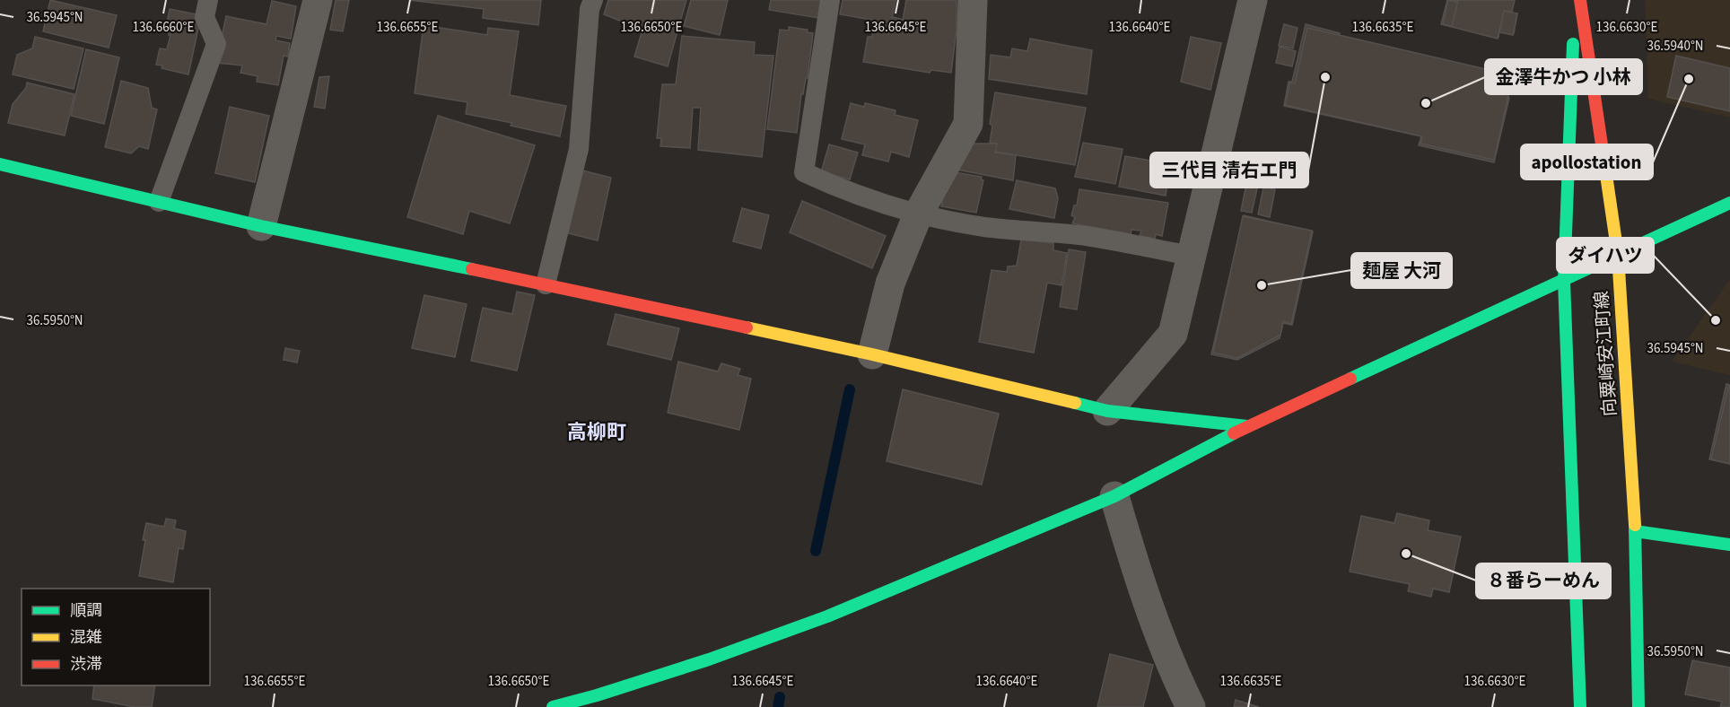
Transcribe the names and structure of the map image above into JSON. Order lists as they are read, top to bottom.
{
  "streets": {
    "street": ["向粟崎安江町線"]
  },
  "districts": ["高柳町"],
  "places": [
    "三代目 清右エ門",
    "apollostation",
    "金澤牛かつ 小林",
    "麺屋 大河",
    "ダイハツ",
    "８番らーめん"
  ],
  "legend": ["順調", "混雑", "渋滞"],
  "coordinates": [
    "36.5945°N",
    "136.6660°E",
    "136.6655°E",
    "136.6650°E",
    "136.6645°E",
    "136.6640°E",
    "136.6635°E",
    "136.6630°E",
    "36.5940°N",
    "36.5950°N"
  ]
}
